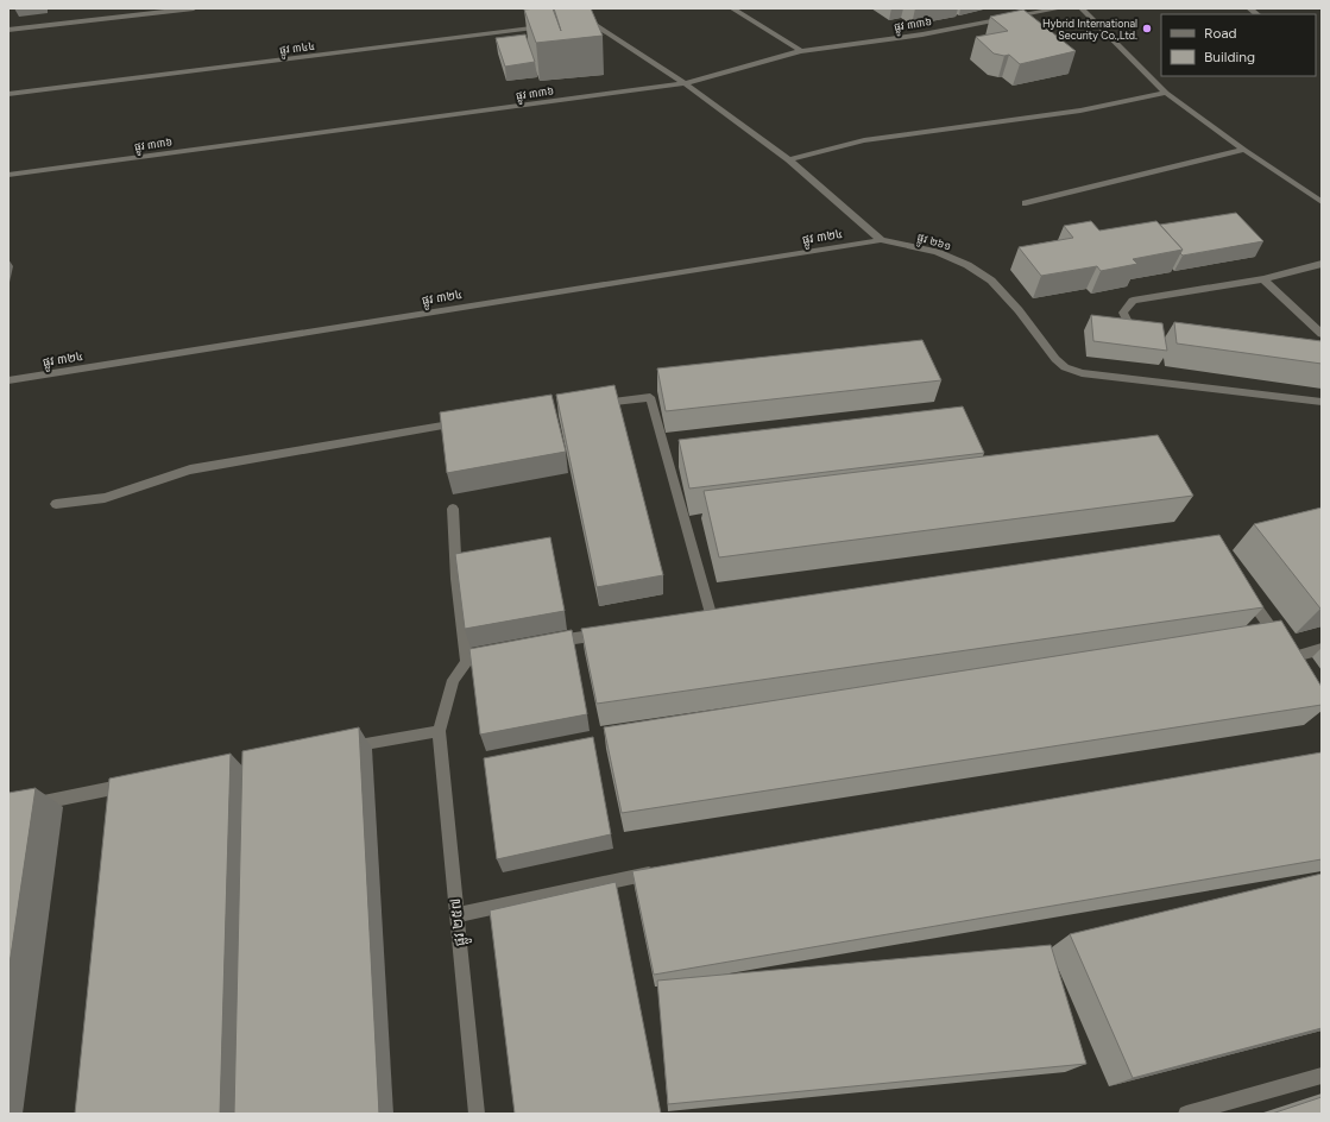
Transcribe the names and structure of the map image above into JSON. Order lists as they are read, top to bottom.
{
  "streets": {
    "street": [
      "ផ្លូវ ៣៣៦",
      "ផ្លូវ ៣៤៤",
      "ផ្លូវ ៣២៤",
      "ផ្លូវ ២៦១",
      "ផ្លូវ ២៥៧"
    ]
  },
  "crossings": [
    ["ផ្លូវ ៣៣៦", "ផ្លូវ ២៦១"],
    ["ផ្លូវ ៣២៤", "ផ្លូវ ២៦១"]
  ],
  "places": ["Hybrid International Security Co.,Ltd."],
  "legend": ["Road", "Building"]
}
